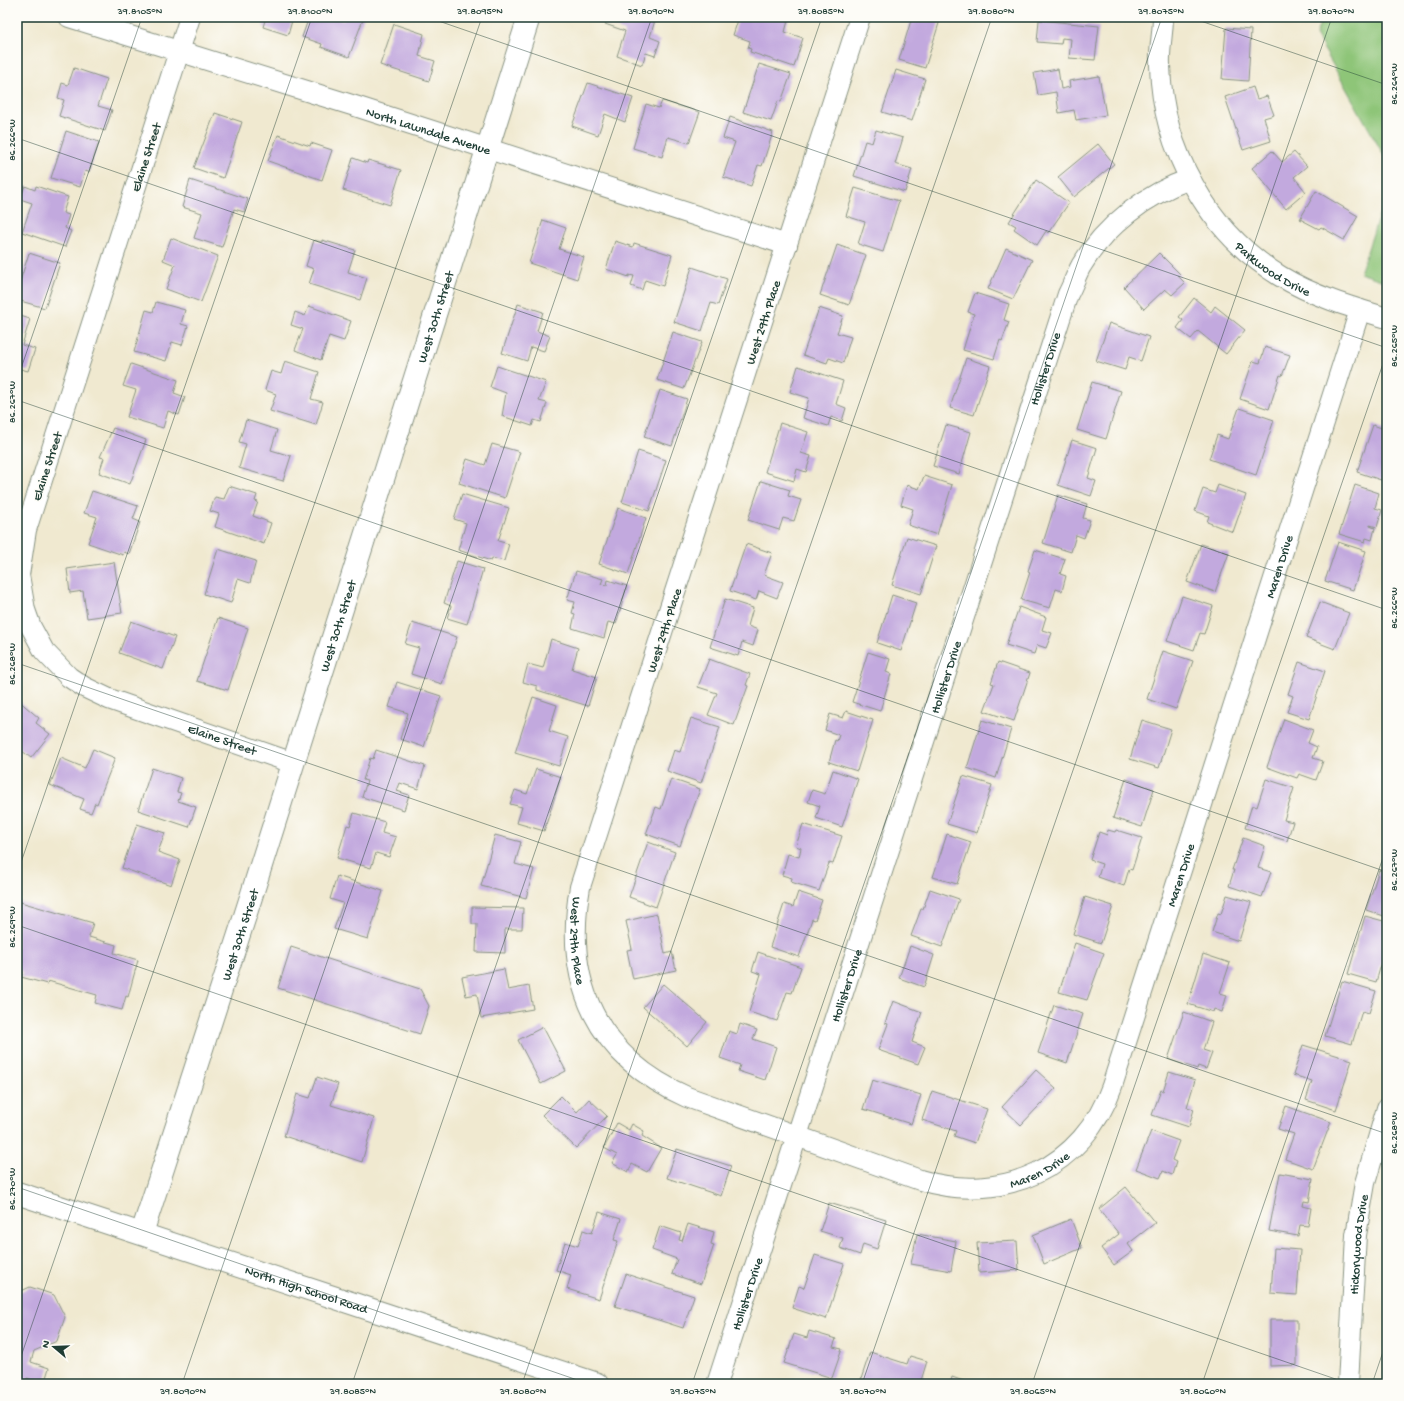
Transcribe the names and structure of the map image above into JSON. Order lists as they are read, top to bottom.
{
  "streets": {
    "street": [
      "North Lawndale Avenue",
      "Elaine Street",
      "Parkwood Drive",
      "West 30th Street",
      "West 29th Place",
      "Hollister Drive",
      "Maren Drive",
      "Hickorywood Drive",
      "North High School Road"
    ]
  },
  "crossings": [
    ["North Lawndale Avenue", "Elaine Street"],
    ["North Lawndale Avenue", "West 30th Street"],
    ["North Lawndale Avenue", "West 29th Place"],
    ["Elaine Street", "West 30th Street"],
    ["Parkwood Drive", "Hollister Drive"],
    ["Parkwood Drive", "Maren Drive"],
    ["West 30th Street", "North High School Road"],
    ["West 29th Place", "Hollister Drive"],
    ["West 29th Place", "Maren Drive"],
    ["Hollister Drive", "Maren Drive"]
  ],
  "north": "left",
  "coordinates": [
    "39.8105°N",
    "39.8100°N",
    "39.8095°N",
    "39.8090°N",
    "39.8085°N",
    "39.8080°N",
    "39.8075°N",
    "39.8070°N",
    "86.264°W",
    "86.266°W",
    "86.265°W",
    "86.267°W",
    "86.268°W",
    "86.269°W",
    "86.270°W",
    "39.8065°N",
    "39.8060°N"
  ]
}
